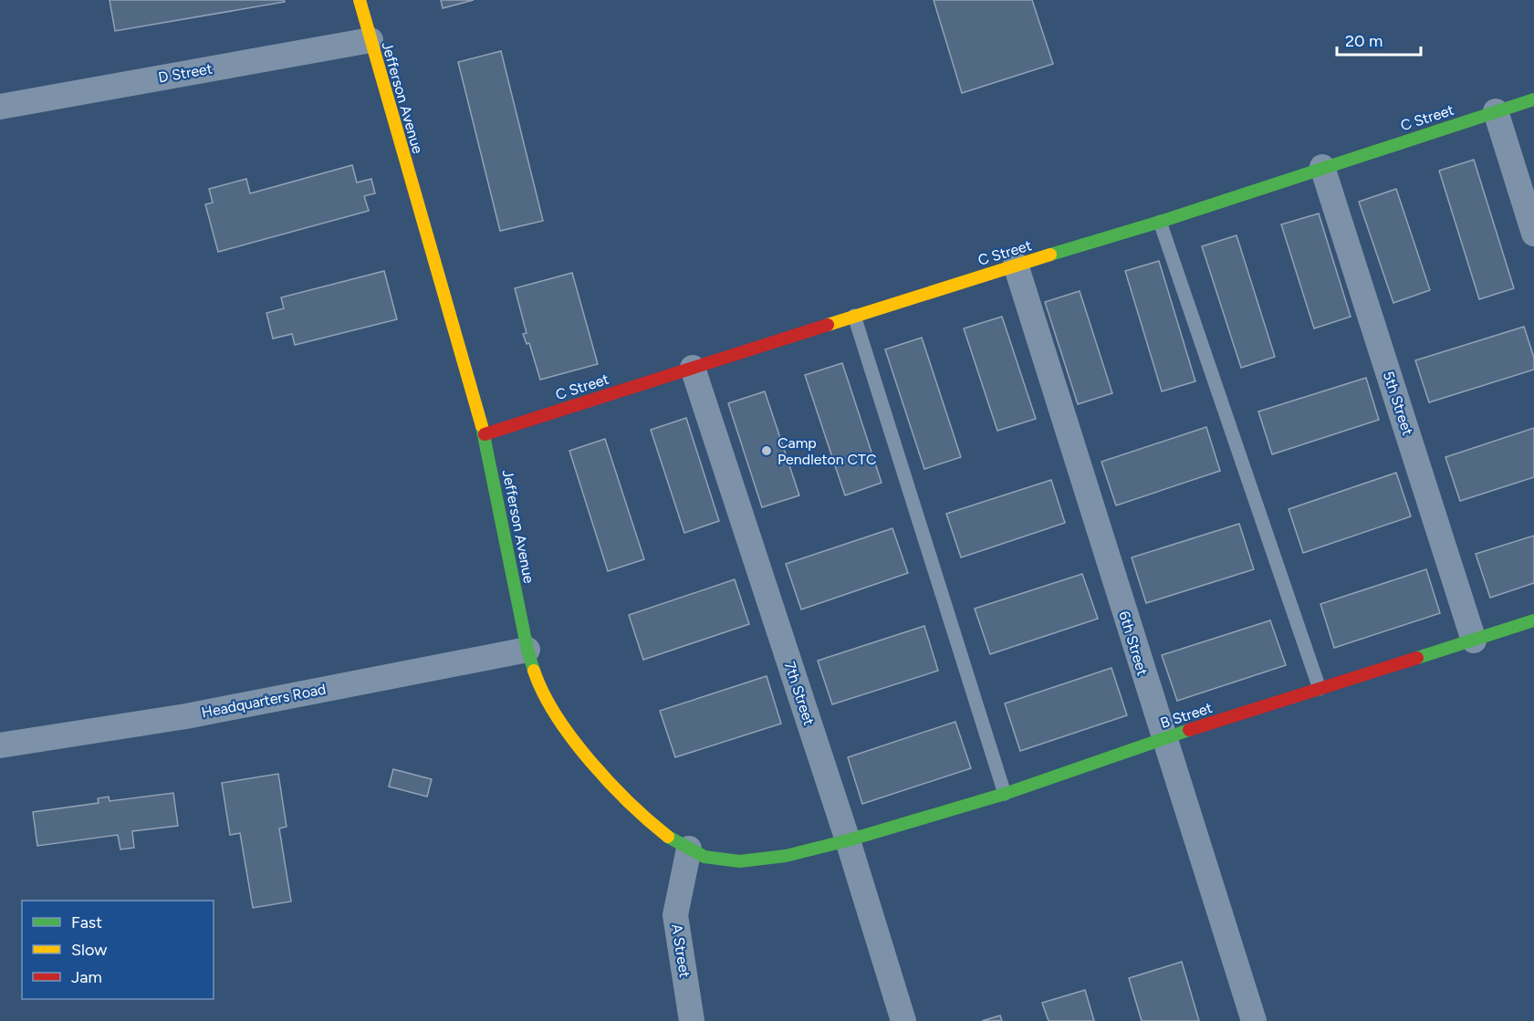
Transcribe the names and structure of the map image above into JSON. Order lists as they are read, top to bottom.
{
  "streets": {
    "street": [
      "D Street",
      "Jefferson Avenue",
      "C Street",
      "5th Street",
      "6th Street",
      "7th Street",
      "Headquarters Road",
      "B Street",
      "A Street"
    ]
  },
  "crossings": [
    ["D Street", "Jefferson Avenue"],
    ["Jefferson Avenue", "C Street"],
    ["Jefferson Avenue", "7th Street"],
    ["Jefferson Avenue", "Headquarters Road"],
    ["Jefferson Avenue", "B Street"],
    ["Jefferson Avenue", "A Street"],
    ["C Street", "5th Street"],
    ["C Street", "6th Street"],
    ["C Street", "7th Street"],
    ["5th Street", "B Street"],
    ["6th Street", "B Street"],
    ["7th Street", "B Street"]
  ],
  "places": ["Camp Pendleton CTC"],
  "legend": ["Fast", "Slow", "Jam"],
  "scale_bar": "20 m"
}
